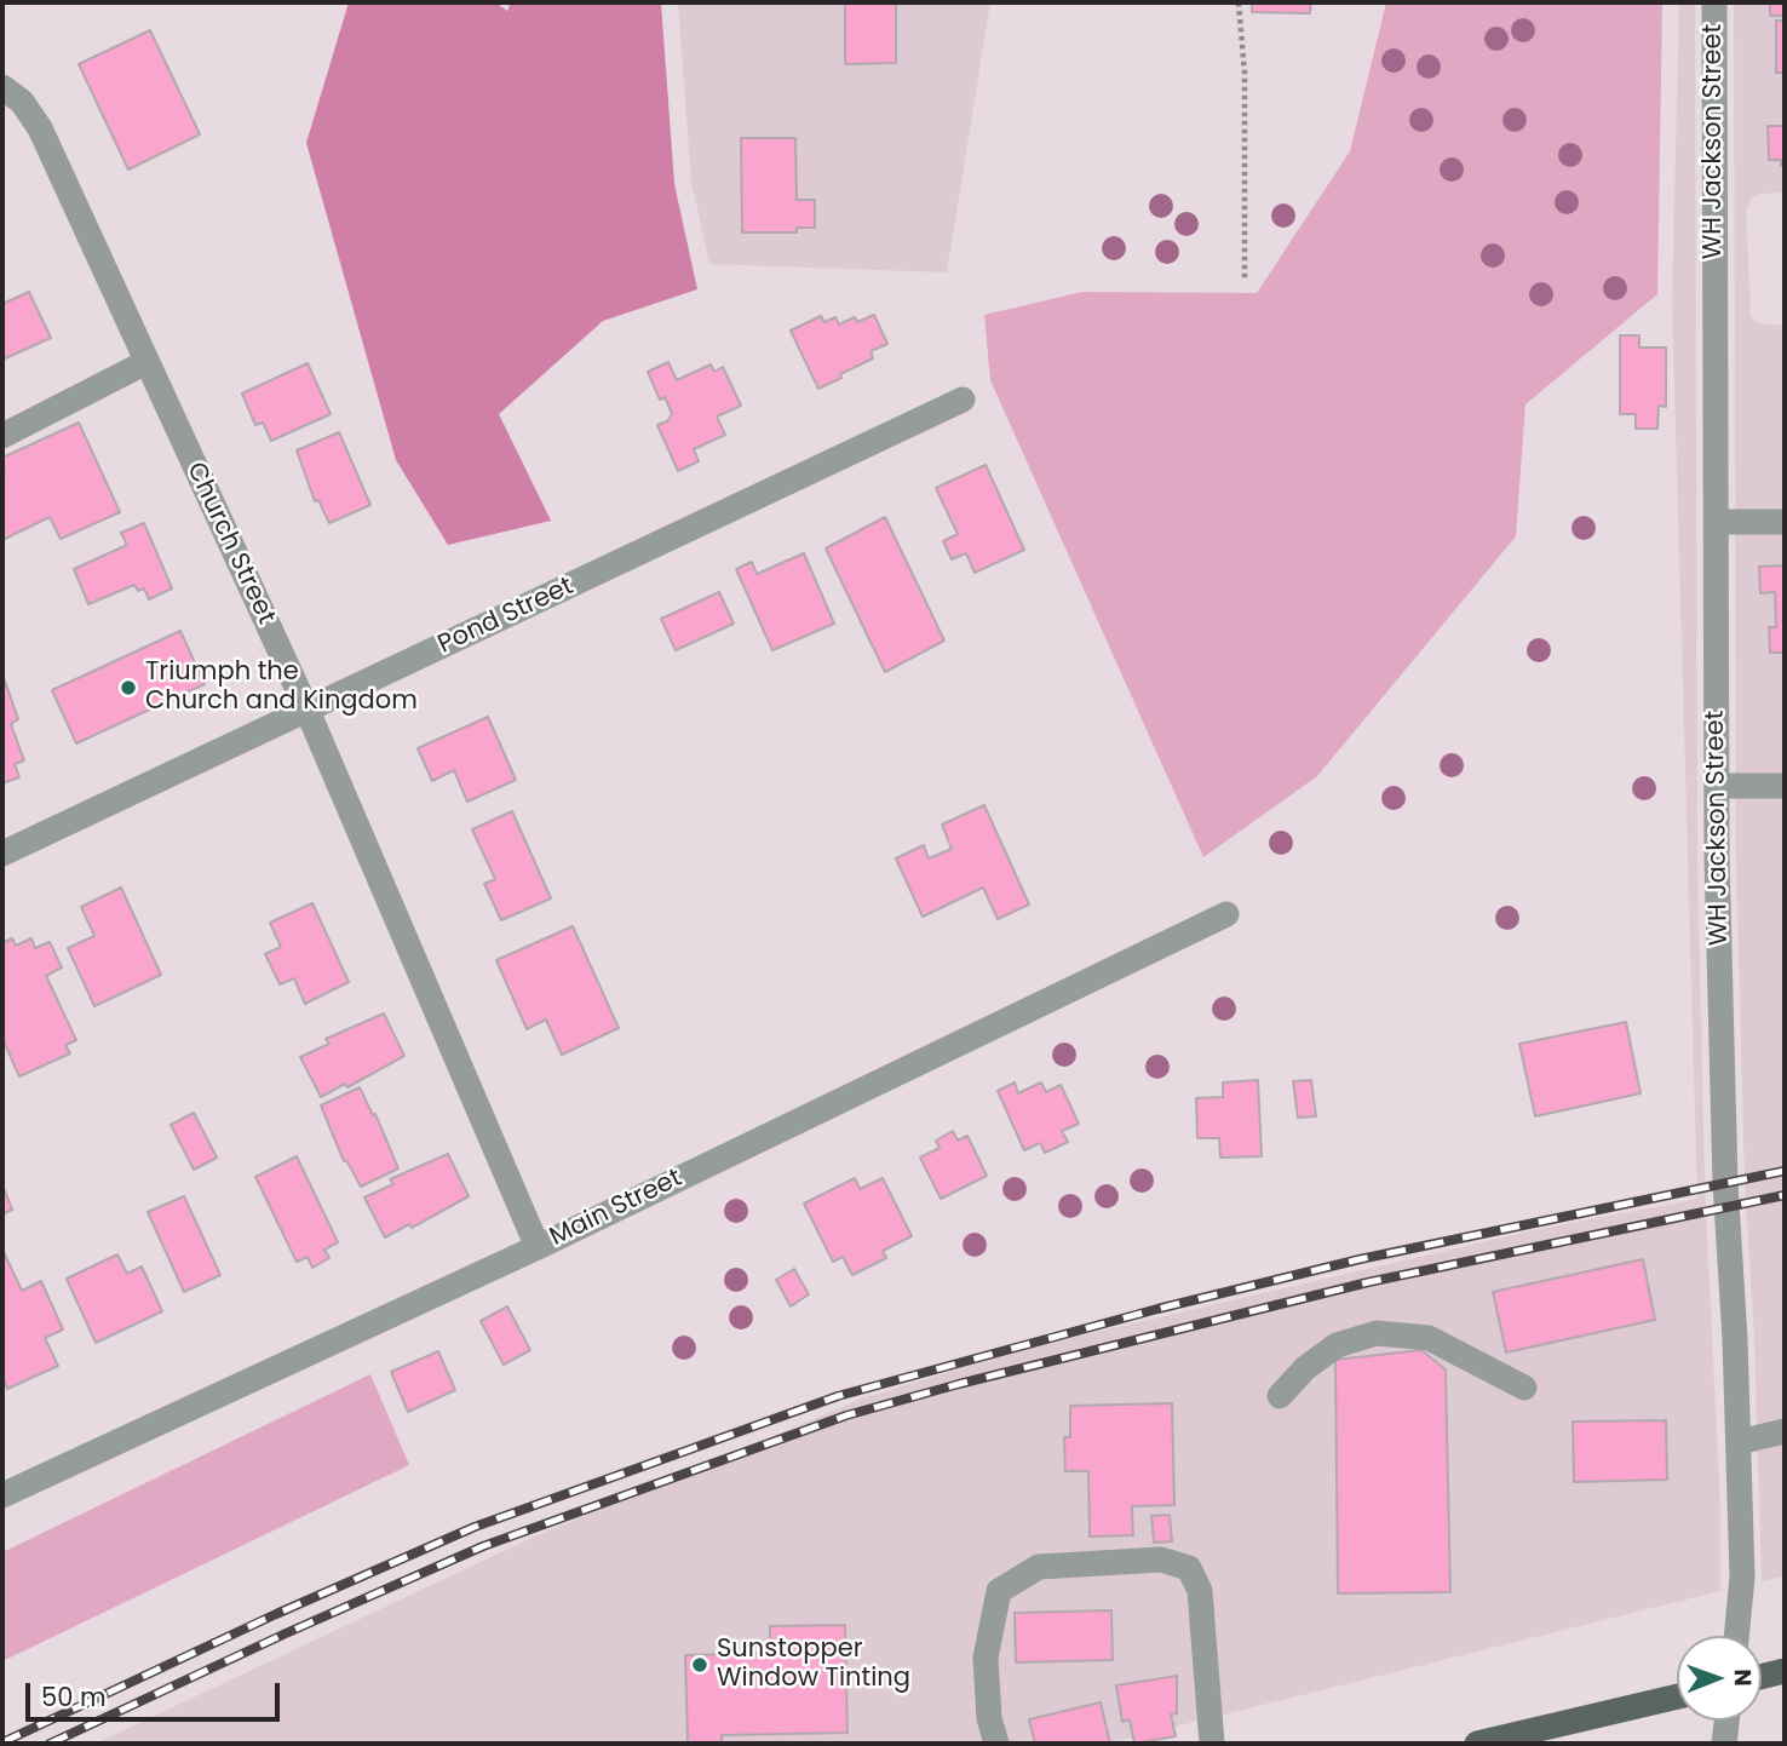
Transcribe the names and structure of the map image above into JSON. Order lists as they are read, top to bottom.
{
  "streets": {
    "street": [
      "WH Jackson Street",
      "Church Street",
      "Pond Street",
      "Main Street"
    ]
  },
  "crossings": [
    ["Church Street", "Pond Street"],
    ["Church Street", "Main Street"]
  ],
  "places": ["Triumph the Church and Kingdom", "Sunstopper Window Tinting"],
  "scale_bar": "50 m",
  "north": "right"
}
